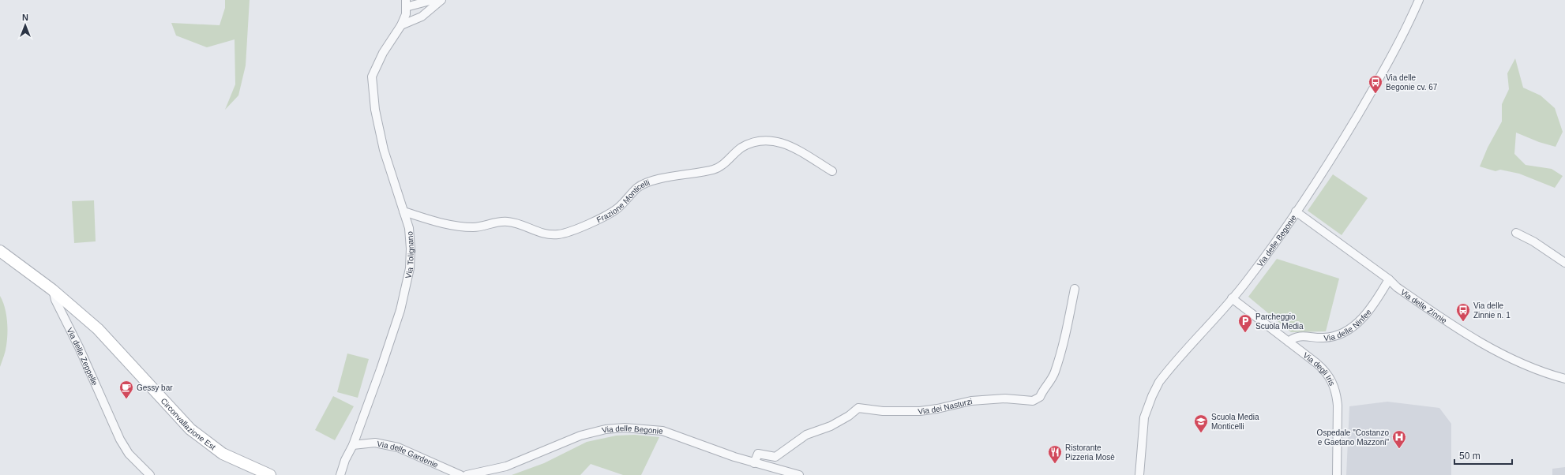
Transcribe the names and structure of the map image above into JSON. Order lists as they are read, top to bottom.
{
  "streets": {
    "main road": ["Circonvallazione Est"],
    "street": [
      "Frazione Monticelli",
      "Via delle Begonie",
      "Via Tolignano",
      "Via delle Zinnie",
      "Via delle Ninfee",
      "Via delle Zeppelle",
      "Via degli Iris",
      "Via dei Nasturzi",
      "Via delle Gardenie"
    ]
  },
  "crossings": [
    ["Frazione Monticelli", "Via Tolignano"],
    ["Via delle Begonie", "Via delle Zinnie"],
    ["Via delle Begonie", "Via degli Iris"],
    ["Via delle Begonie", "Via dei Nasturzi"],
    ["Via Tolignano", "Via delle Gardenie"],
    ["Via delle Zinnie", "Via delle Ninfee"],
    ["Via delle Ninfee", "Via degli Iris"],
    ["Via delle Zeppelle", "Circonvallazione Est"]
  ],
  "places": {
    "bus stop": ["Via delle Begonie cv. 67", "Via delle Zinnie n. 1"],
    "parking": ["Parcheggio Scuola Media"],
    "cafe": ["Gessy bar"],
    "school or university": ["Scuola Media Monticelli"],
    "hospital": ["Ospedale \"Costanzo e Gaetano Mazzoni\""],
    "restaurant": ["Ristorante Pizzeria Mosè"]
  },
  "scale_bar": "50 m",
  "north": "top"
}
